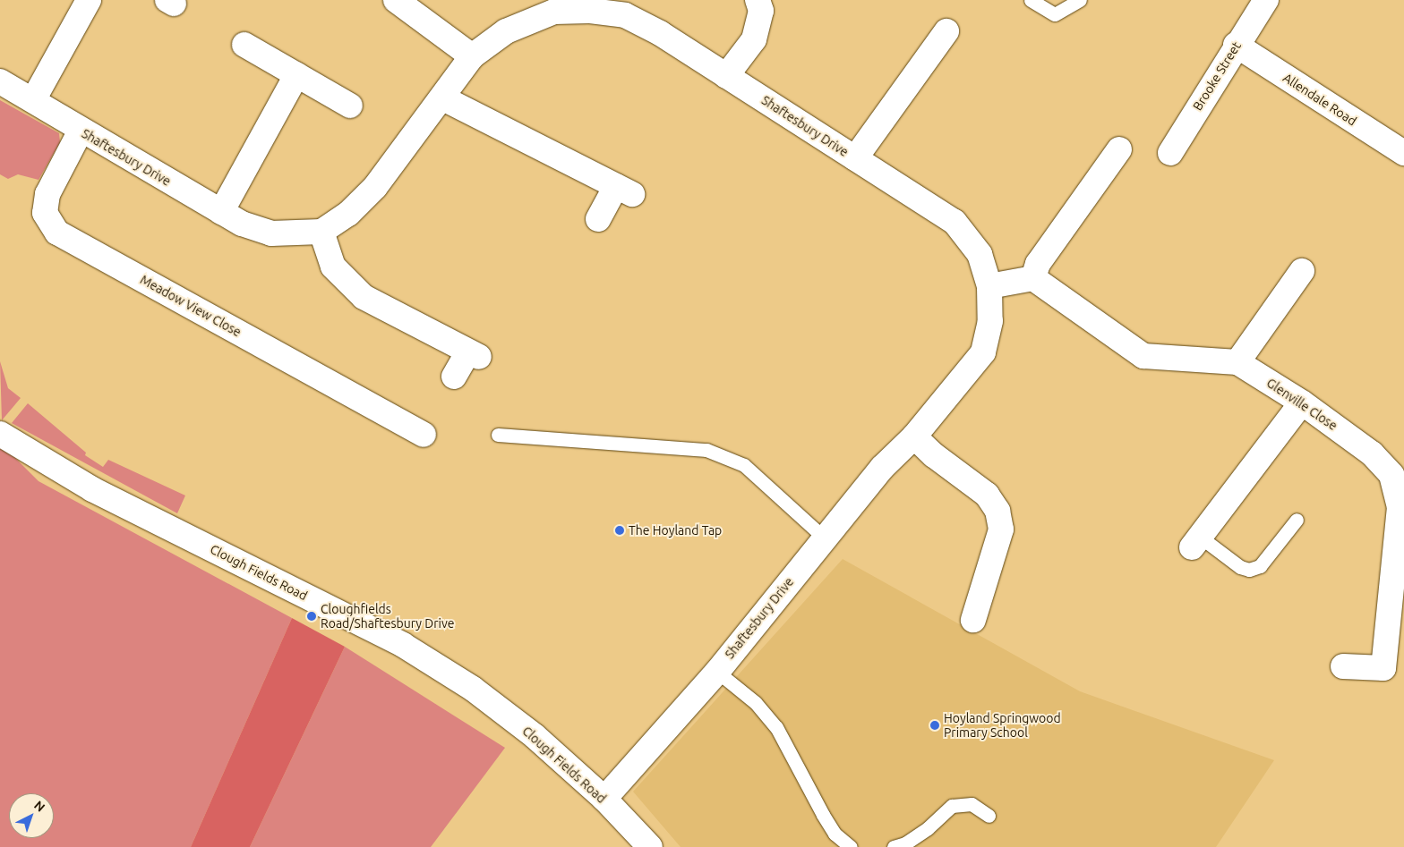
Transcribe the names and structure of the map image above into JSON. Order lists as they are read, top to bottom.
{
  "streets": {
    "street": [
      "Brooke Street",
      "Allendale Road",
      "Shaftesbury Drive",
      "Meadow View Close",
      "Glenville Close",
      "Clough Fields Road"
    ]
  },
  "crossings": [
    ["Brooke Street", "Allendale Road"],
    ["Shaftesbury Drive", "Meadow View Close"],
    ["Shaftesbury Drive", "Clough Fields Road"]
  ],
  "places": ["The Hoyland Tap", "Cloughfields Road/Shaftesbury Drive", "Hoyland Springwood Primary School"],
  "north": "top right"
}
